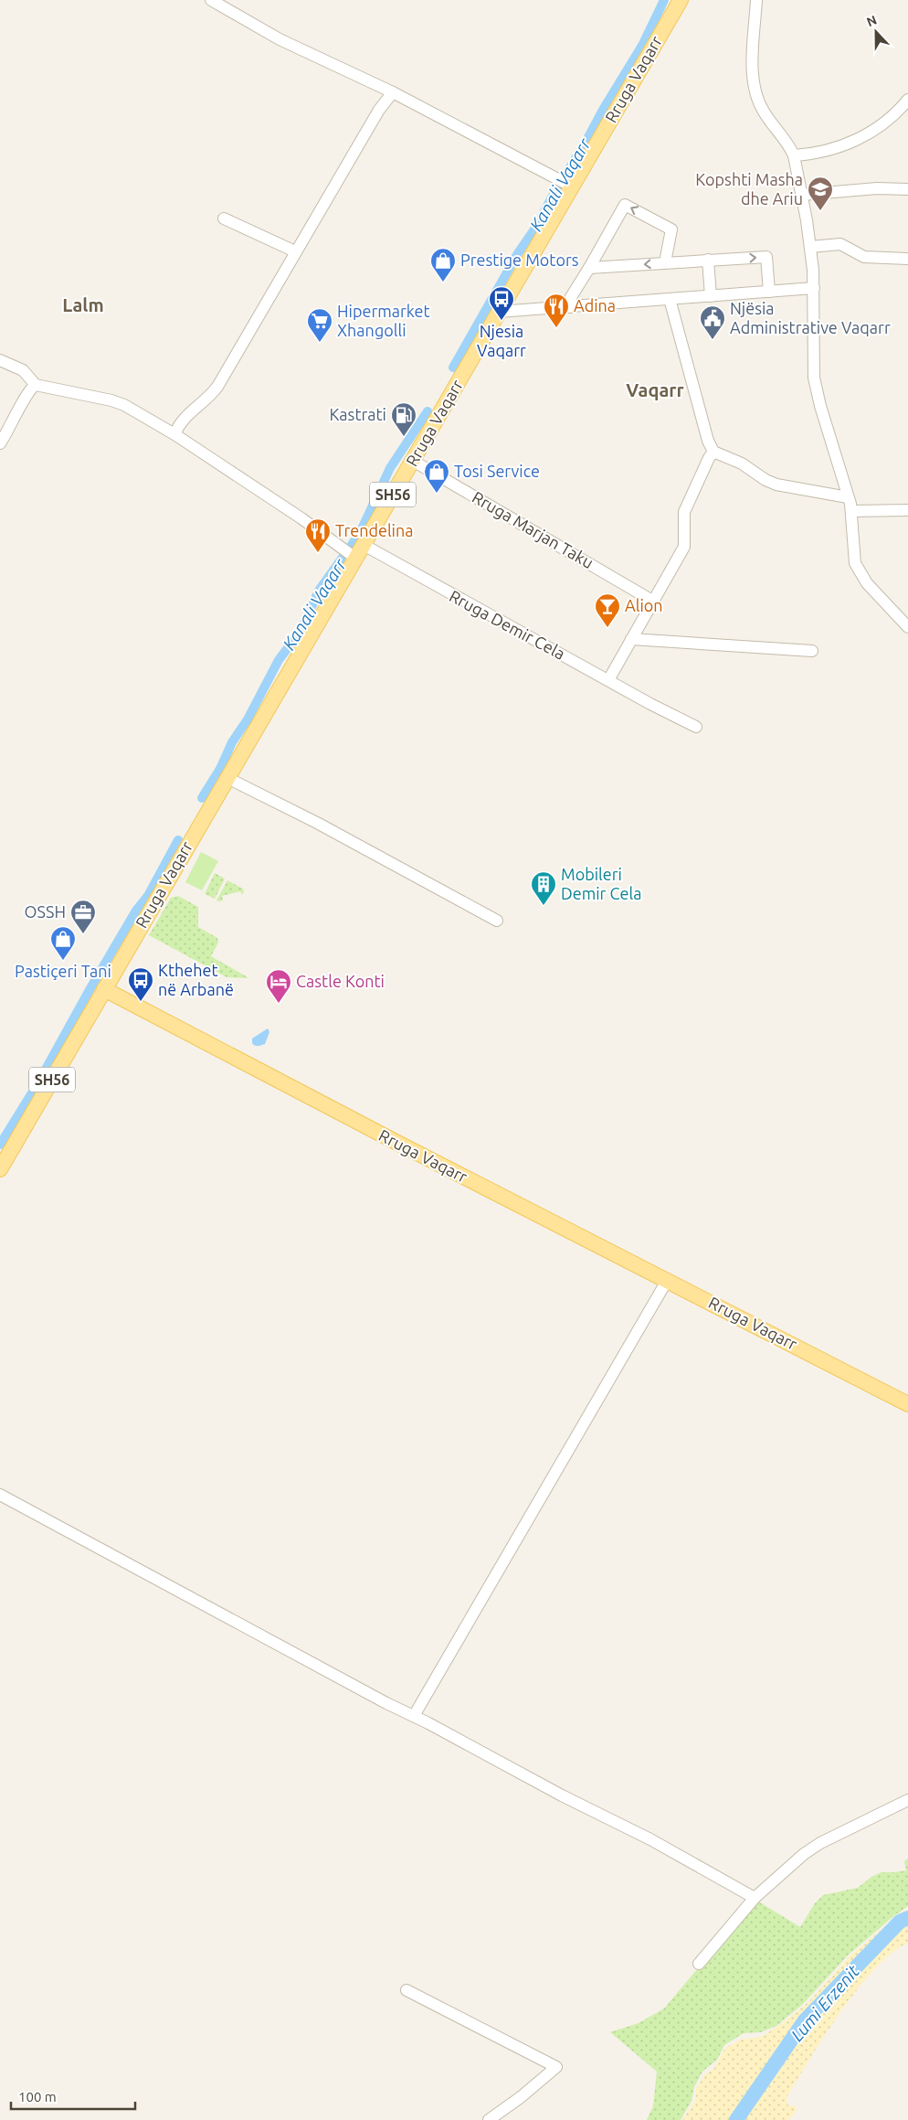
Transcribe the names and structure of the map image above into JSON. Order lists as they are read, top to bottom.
{
  "streets": {
    "main road": ["Rruga Vaqarr", "SH56"],
    "street": ["Rruga Marjan Taku", "Rruga Demir Cela"]
  },
  "crossings": [
    ["Rruga Vaqarr", "SH56"],
    ["Rruga Vaqarr", "Rruga Marjan Taku"],
    ["Rruga Vaqarr", "Rruga Demir Cela"]
  ],
  "districts": ["Lalm", "Vaqarr"],
  "water": ["Kanali Vaqarr", "Lumi Erzenit"],
  "places": {
    "school or university": ["Kopshti Masha dhe Ariu"],
    "shop": ["Prestige Motors", "Tosi Service", "Pastiçeri Tani"],
    "bus stop": ["Njesia Vaqarr", "Kthehet në Arbanë"],
    "restaurant": ["Adina", "Trendelina"],
    "public building": ["Njësia Administrative Vaqarr"],
    "supermarket": ["Hipermarket Xhangolli"],
    "fuel station": ["Kastrati"],
    "bar": ["Alion"],
    "building": ["Mobileri Demir Cela"],
    "office": ["OSSH"],
    "hotel": ["Castle Konti"]
  },
  "scale_bar": "100 m",
  "north": "top"
}
